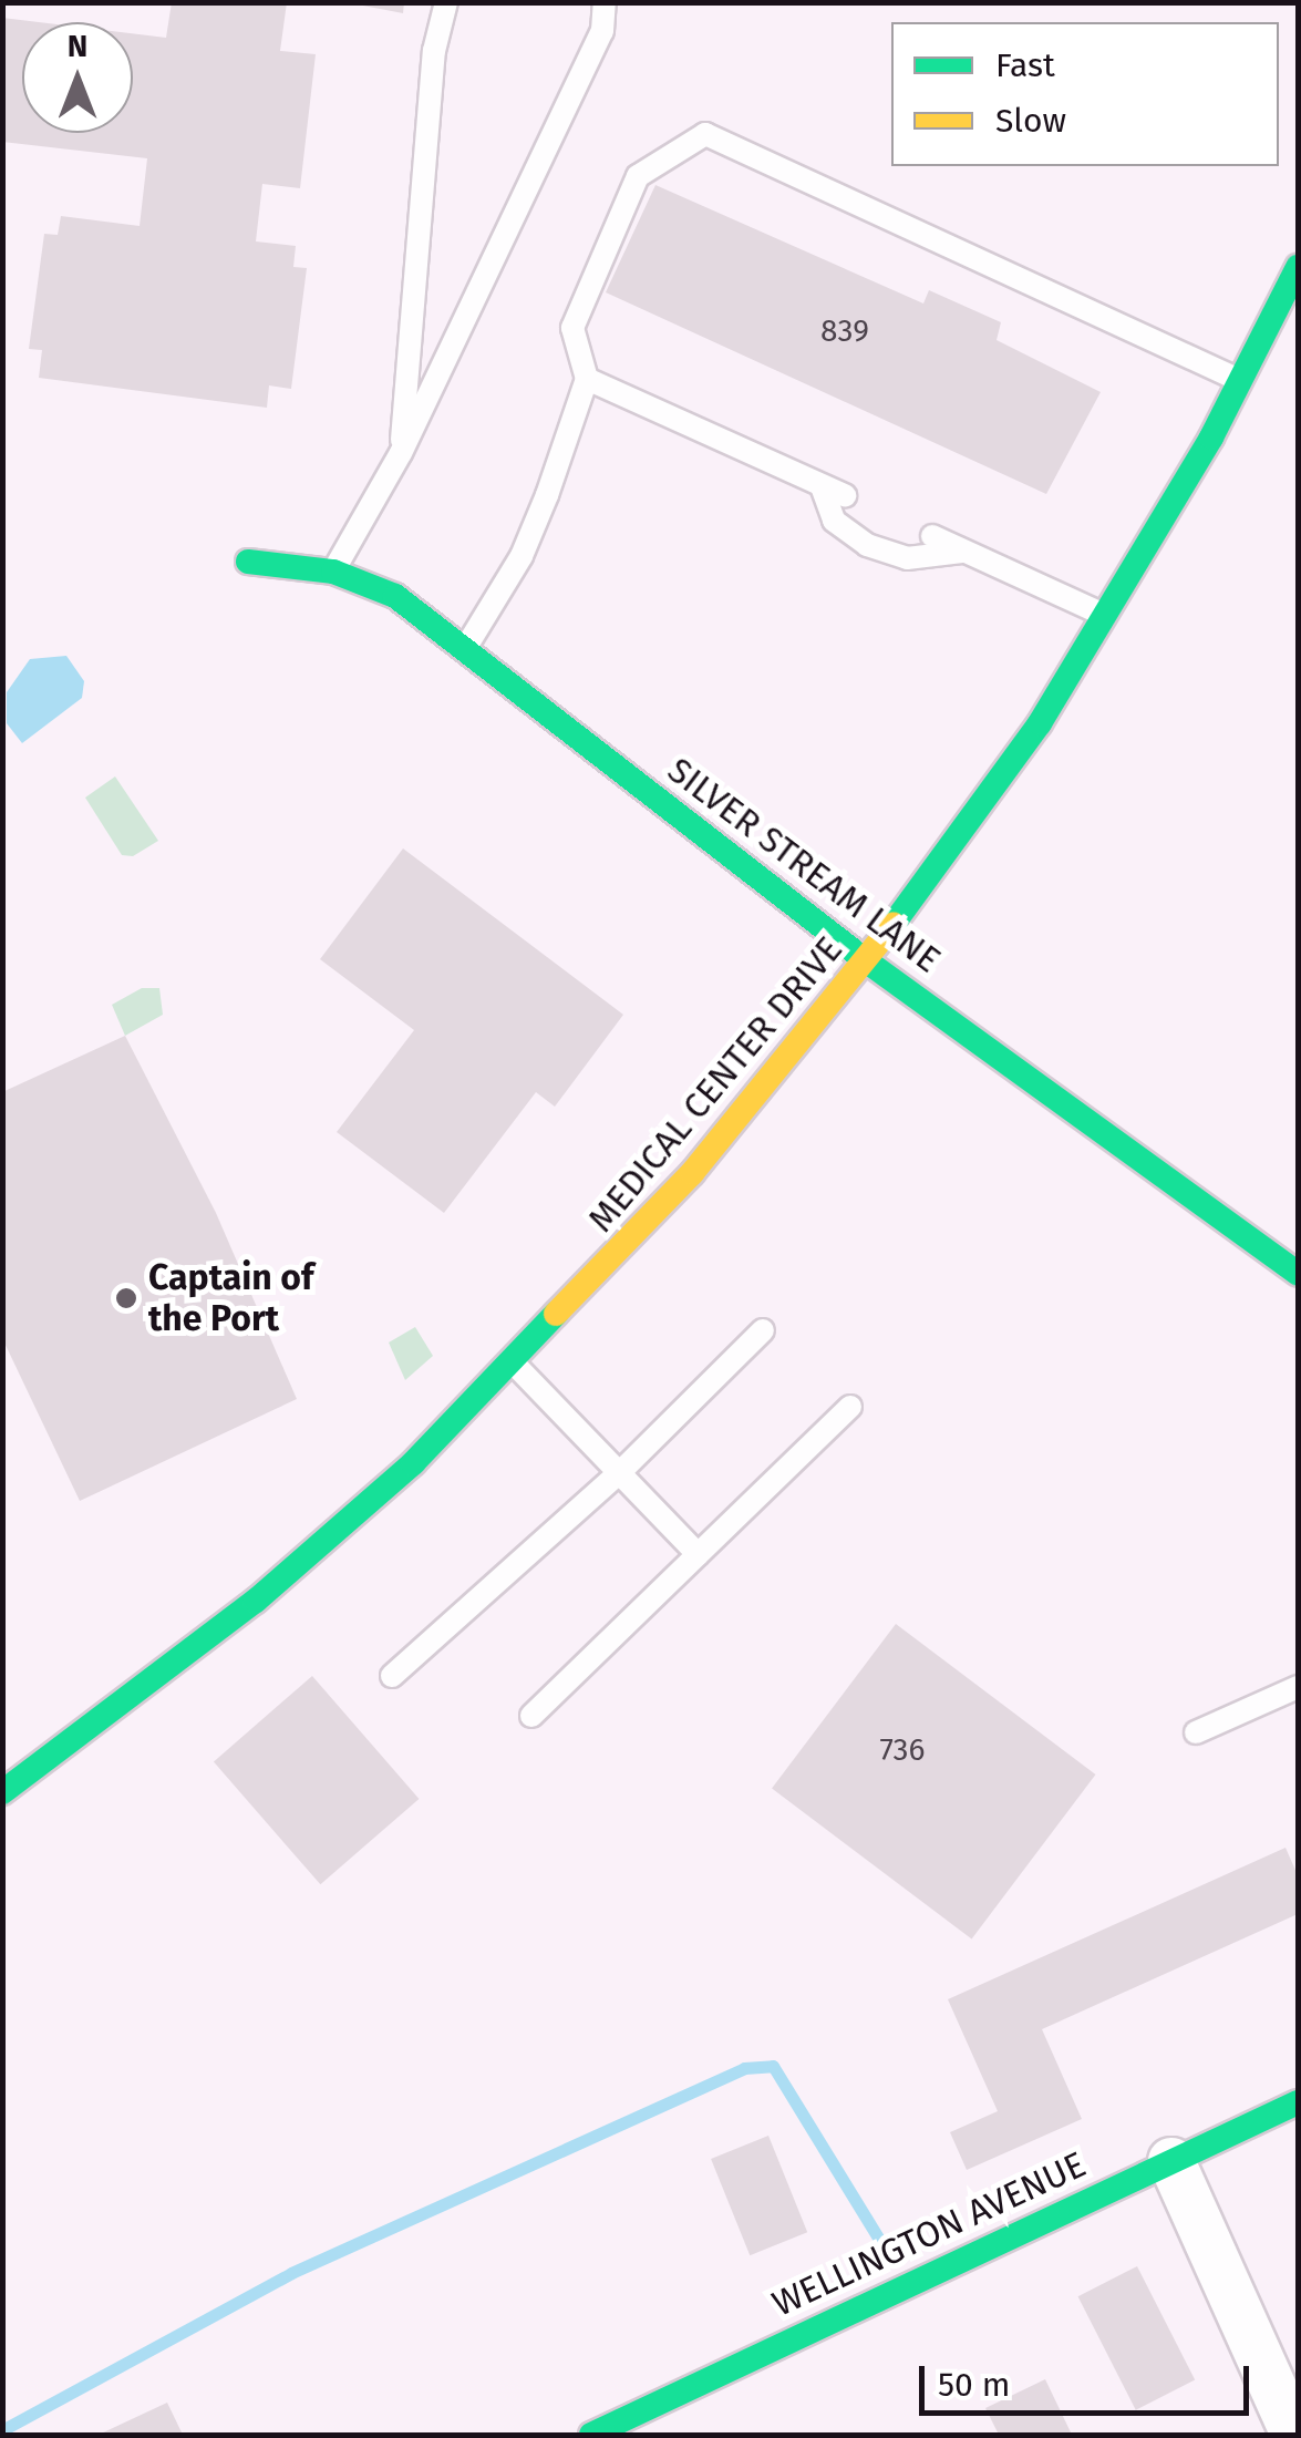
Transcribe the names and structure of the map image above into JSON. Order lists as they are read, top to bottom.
{
  "streets": {
    "street": ["SILVER STREAM LANE", "MEDICAL CENTER DRIVE", "WELLINGTON AVENUE"]
  },
  "crossings": [
    ["SILVER STREAM LANE", "MEDICAL CENTER DRIVE"]
  ],
  "places": ["Captain of the Port"],
  "house_numbers": ["839", "736"],
  "legend": ["Fast", "Slow"],
  "scale_bar": "50 m",
  "north": "top"
}
